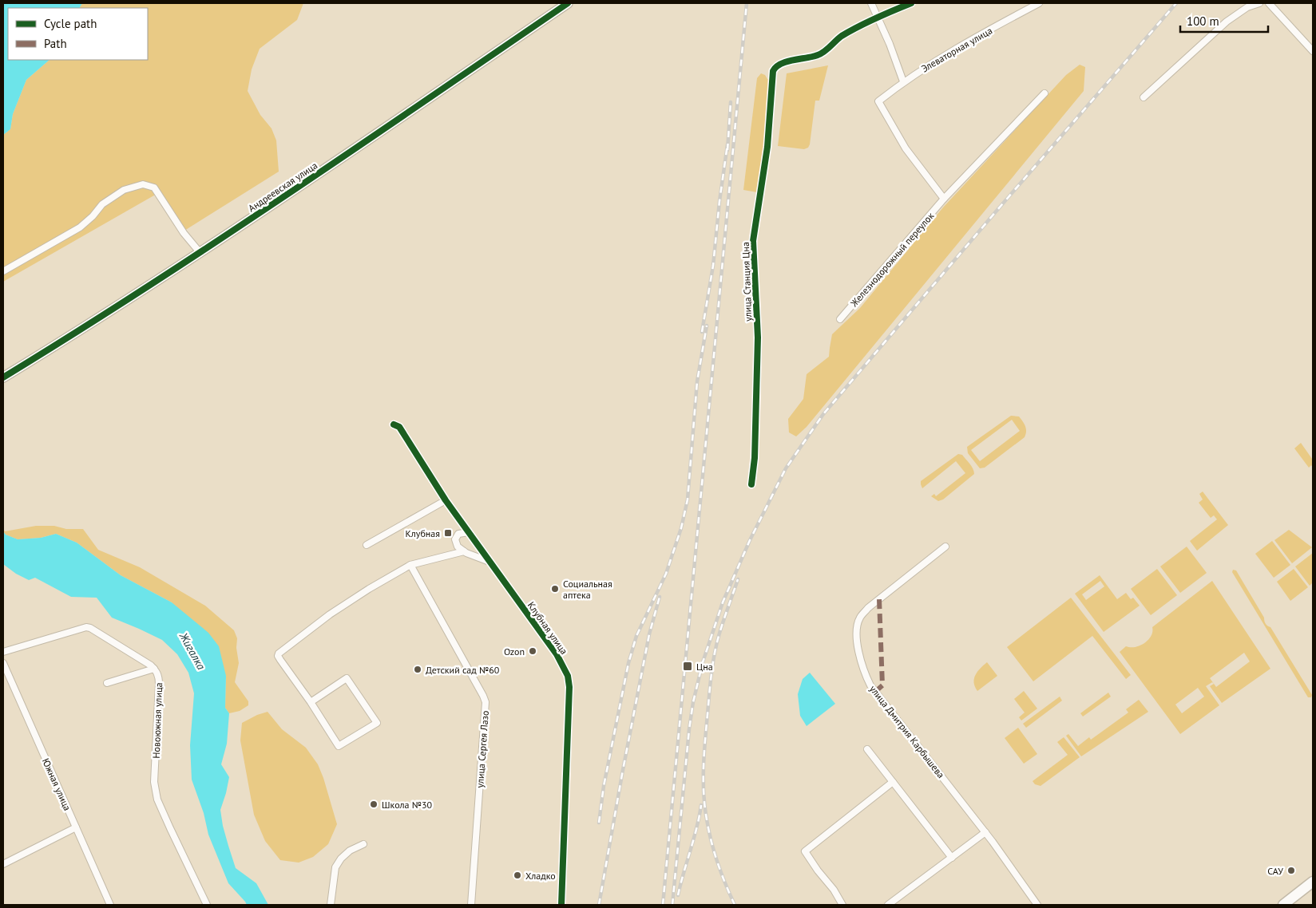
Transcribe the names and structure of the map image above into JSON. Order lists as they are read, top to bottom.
{
  "streets": {
    "street": [
      "Элеваторная улица",
      "Андреевская улица",
      "Железнодорожный переулок",
      "улица Станция Цна",
      "Клубная улица",
      "Новоюжная улица",
      "улица Дмитрия Карбышева",
      "улица Сергея Лазо",
      "Южная улица"
    ]
  },
  "crossings": [
    ["Элеваторная улица", "Железнодорожный переулок"]
  ],
  "water": ["Жигалка"],
  "places": {
    "transit": ["Клубная", "Цна"],
    "other": [
      "Социальная аптека",
      "Ozon",
      "Детский сад №60",
      "Школа №30",
      "САУ",
      "Хладко"
    ]
  },
  "legend": ["Cycle path", "Path"],
  "scale_bar": "100 m"
}
